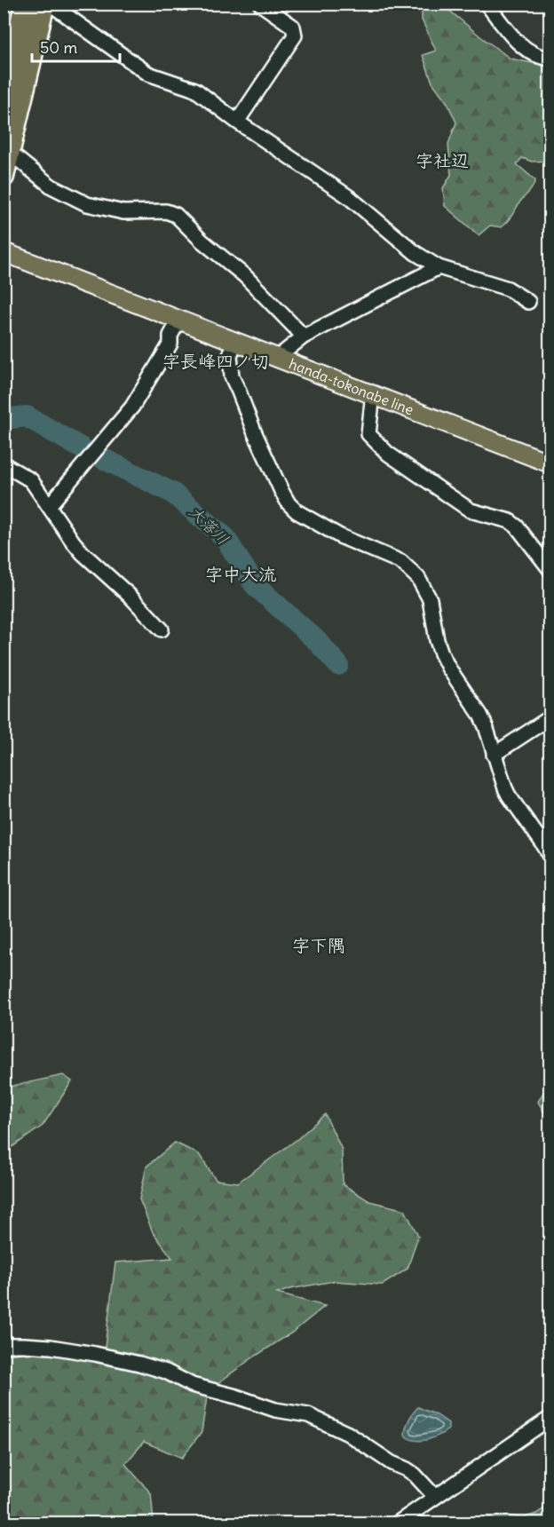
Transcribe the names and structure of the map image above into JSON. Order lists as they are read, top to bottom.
{
  "streets": {
    "main road": ["handa-tokonabe line"]
  },
  "districts": [
    "字社辺",
    "字長峰四ノ切",
    "字中大流",
    "字下隅"
  ],
  "water": ["大落川"],
  "scale_bar": "50 m"
}
